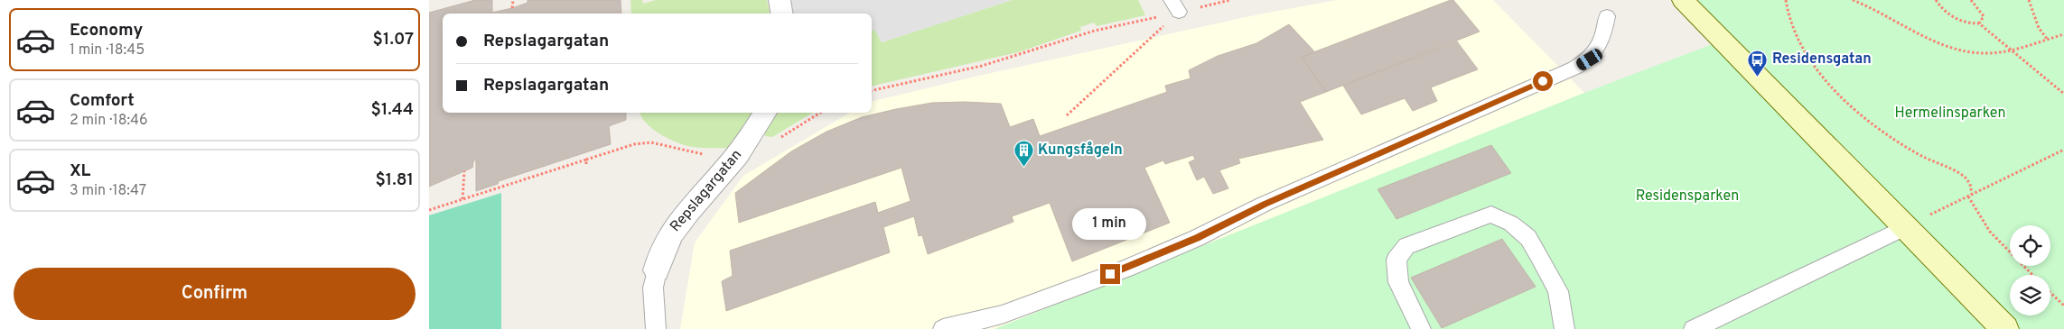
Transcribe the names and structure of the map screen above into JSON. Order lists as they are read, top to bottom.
{
  "streets": {
    "street": ["Repslagargatan"]
  },
  "parks": ["Hermelinsparken", "Residensparken"],
  "places": {
    "bus stop": ["Residensgatan"],
    "building": ["Kungsfågeln"]
  },
  "page": {
    "list": [
      {
        "name": "Economy",
        "note": "1 min · 18:45",
        "value": "$1.07"
      },
      {
        "name": "Comfort",
        "note": "2 min · 18:46",
        "value": "$1.44"
      },
      {
        "name": "XL",
        "note": "3 min · 18:47",
        "value": "$1.81"
      }
    ],
    "banner": ["Repslagargatan", "Repslagargatan"],
    "bubble": "1 min",
    "buttons": "Confirm"
  }
}
